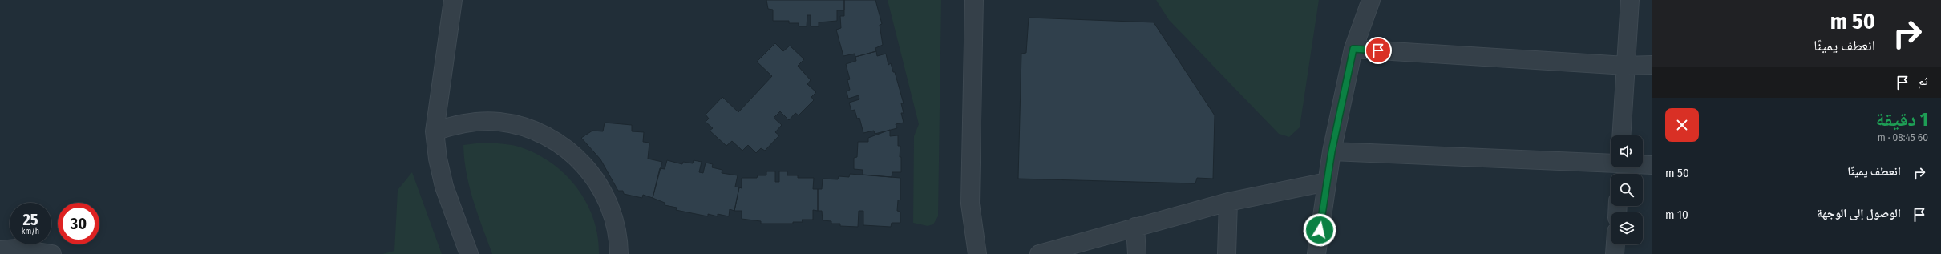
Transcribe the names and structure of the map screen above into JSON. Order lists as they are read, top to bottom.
{
  "page": {
    "turn": ["50 m", "انعطف يمينًا"],
    "then": "ثم",
    "heading": ["1 دقيقة", "60 m · 08:45"],
    "list": [
      {
        "name": "انعطف يمينًا",
        "value": "50 m"
      },
      {
        "name": "الوصول إلى الوجهة",
        "value": "10 m"
      }
    ],
    "speed": "25 km/h",
    "limit": "30"
  }
}
